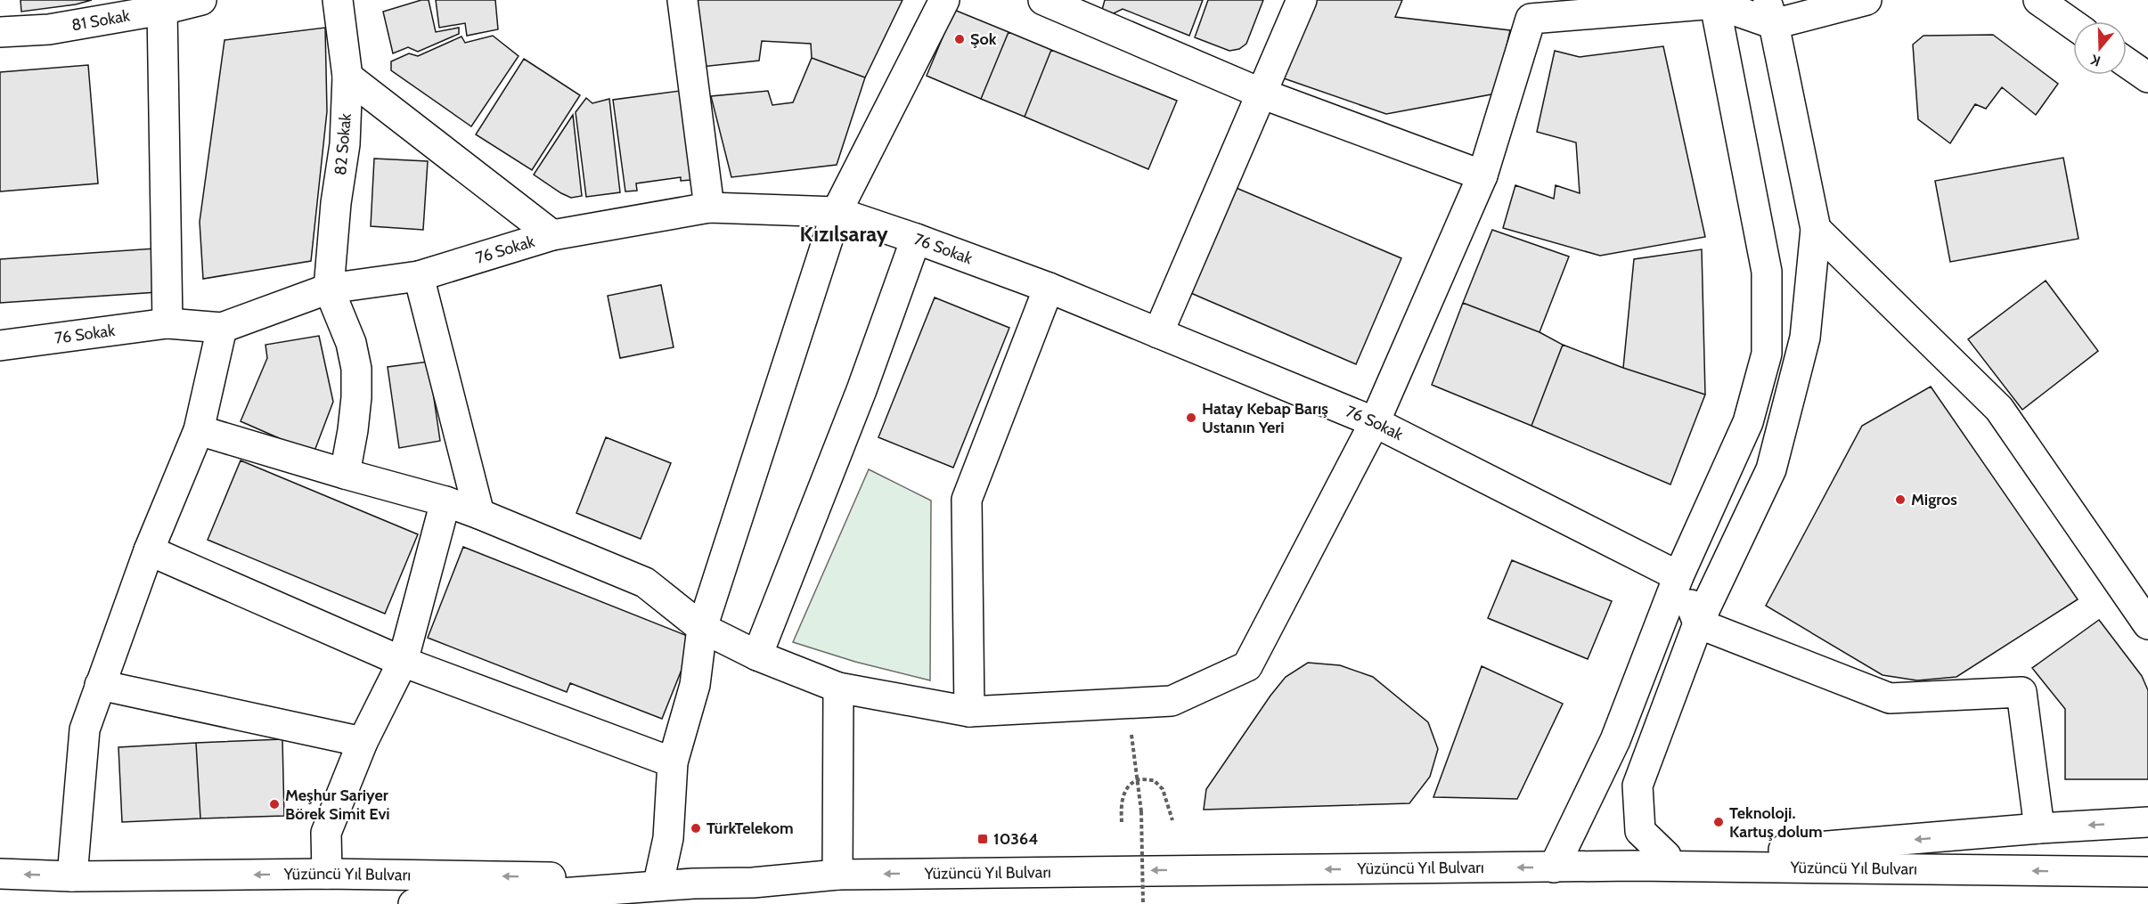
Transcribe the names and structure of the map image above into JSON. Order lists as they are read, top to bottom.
{
  "streets": {
    "street": [
      "81 Sokak",
      "82 Sokak",
      "76 Sokak",
      "Yüzüncü Yıl Bulvarı"
    ]
  },
  "crossings": [
    ["82 Sokak", "76 Sokak"]
  ],
  "districts": ["Kızılsaray"],
  "places": {
    "other": [
      "Şok",
      "Hatay Kebap Barış Ustanın Yeri",
      "Migros",
      "Meşhur Sariyer Börek Si̇mi̇t Evi̇",
      "Teknoloji. Kartuş dolum",
      "TürkTelekom"
    ],
    "transit": ["10364"]
  },
  "north": "bottom"
}
